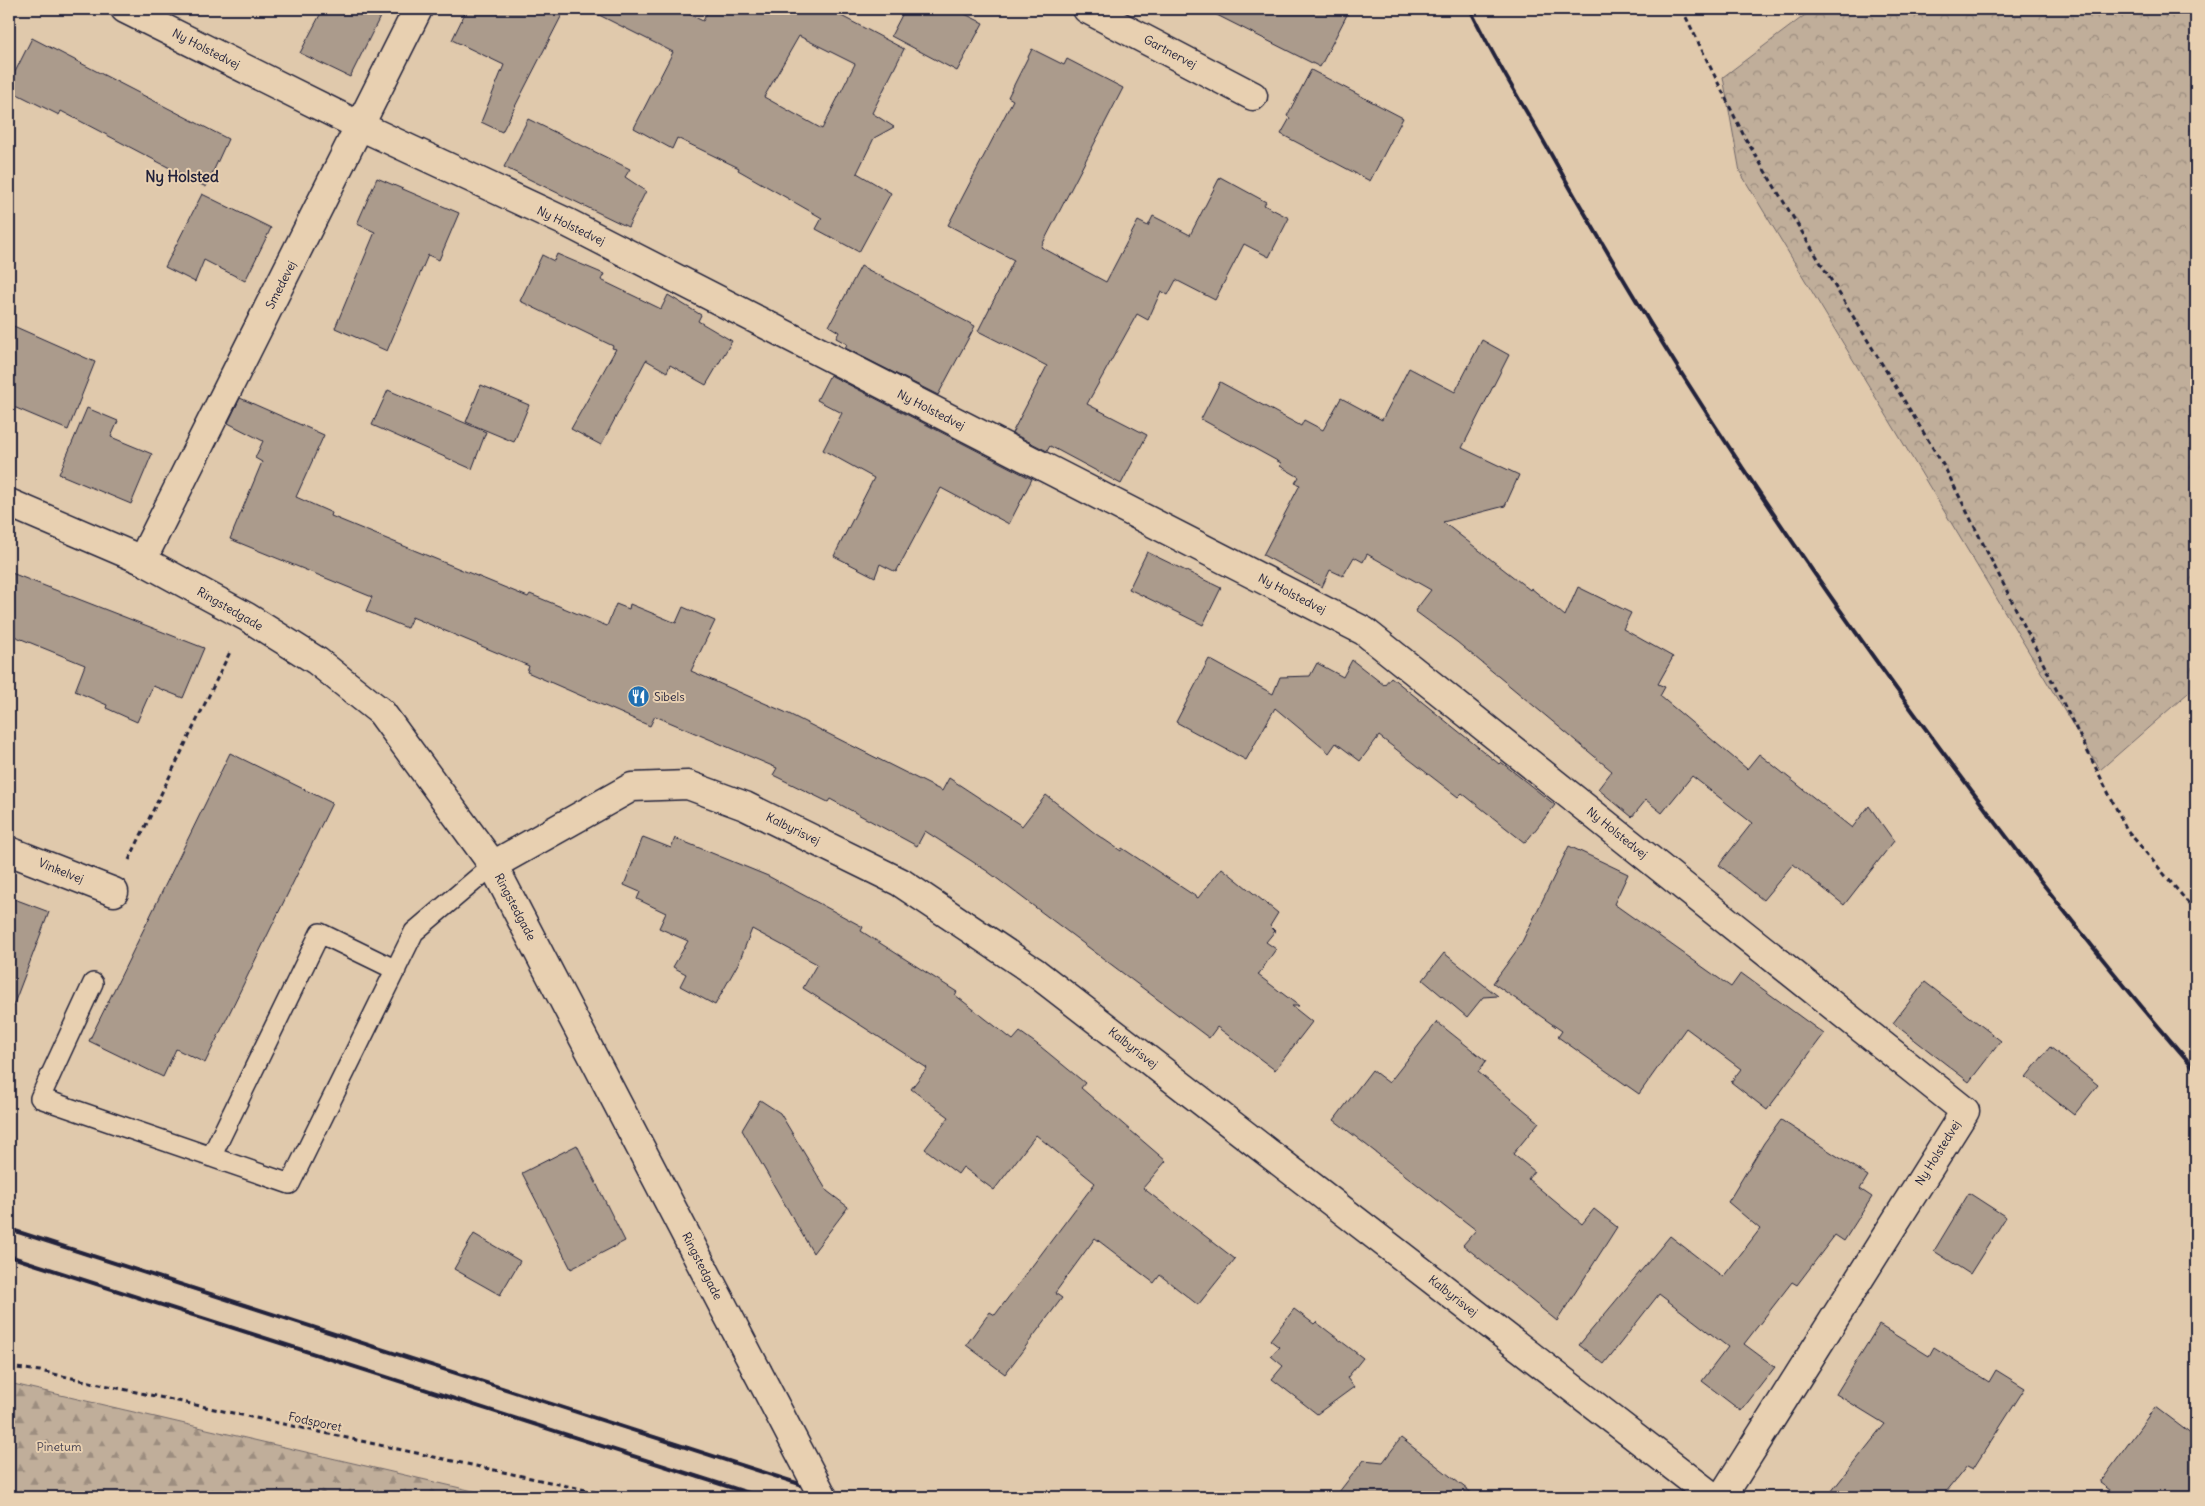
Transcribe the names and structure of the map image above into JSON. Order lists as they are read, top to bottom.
{
  "streets": {
    "street": [
      "Ny Holstedvej",
      "Gartnervej",
      "Smedevej",
      "Ringstedgade",
      "Kalbyrisvej",
      "Vinkelvej"
    ],
    "path": ["Fodsporet"]
  },
  "crossings": [
    ["Ny Holstedvej", "Smedevej"],
    ["Smedevej", "Ringstedgade"],
    ["Ringstedgade", "Kalbyrisvej"]
  ],
  "districts": ["Ny Holsted"],
  "parks": ["Pinetum"],
  "places": {
    "restaurant": ["Sibels"]
  }
}
